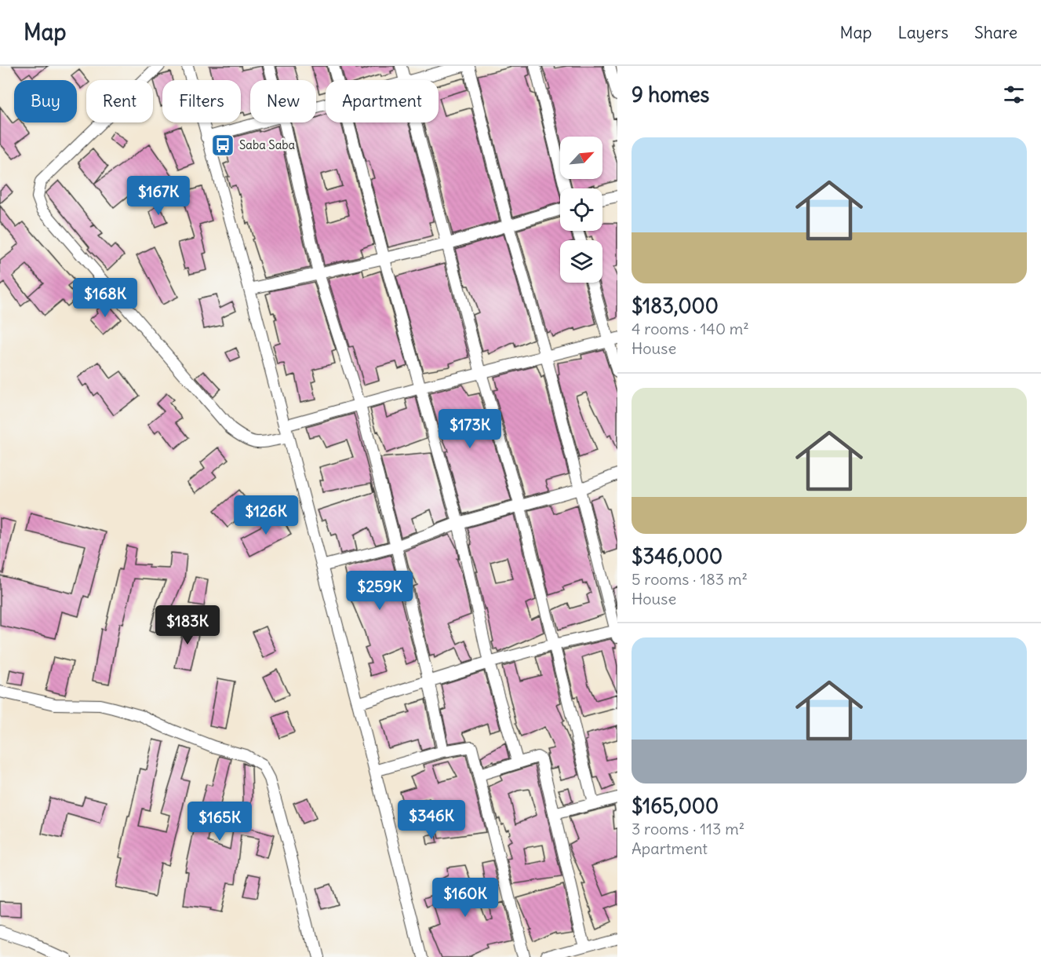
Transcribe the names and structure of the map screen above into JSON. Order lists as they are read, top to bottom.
{
  "places": {
    "bus stop": ["Saba Saba"]
  },
  "north": "top right",
  "page": {
    "header": "Map",
    "nav": ["Map", "Layers", "Share"],
    "heading": "9 homes",
    "chip": [
      "Buy",
      "Rent",
      "Filters",
      "New",
      "Apartment"
    ],
    "list": [
      {
        "name": "$183,000",
        "note": "4 rooms · 140 m² · House"
      },
      {
        "name": "$346,000",
        "note": "5 rooms · 183 m² · House"
      },
      {
        "name": "$165,000",
        "note": "3 rooms · 113 m² · Apartment"
      }
    ],
    "price": [
      "$167K",
      "$168K",
      "$173K",
      "$126K",
      "$259K",
      "$183K",
      "$346K",
      "$165K",
      "$160K"
    ]
  }
}
